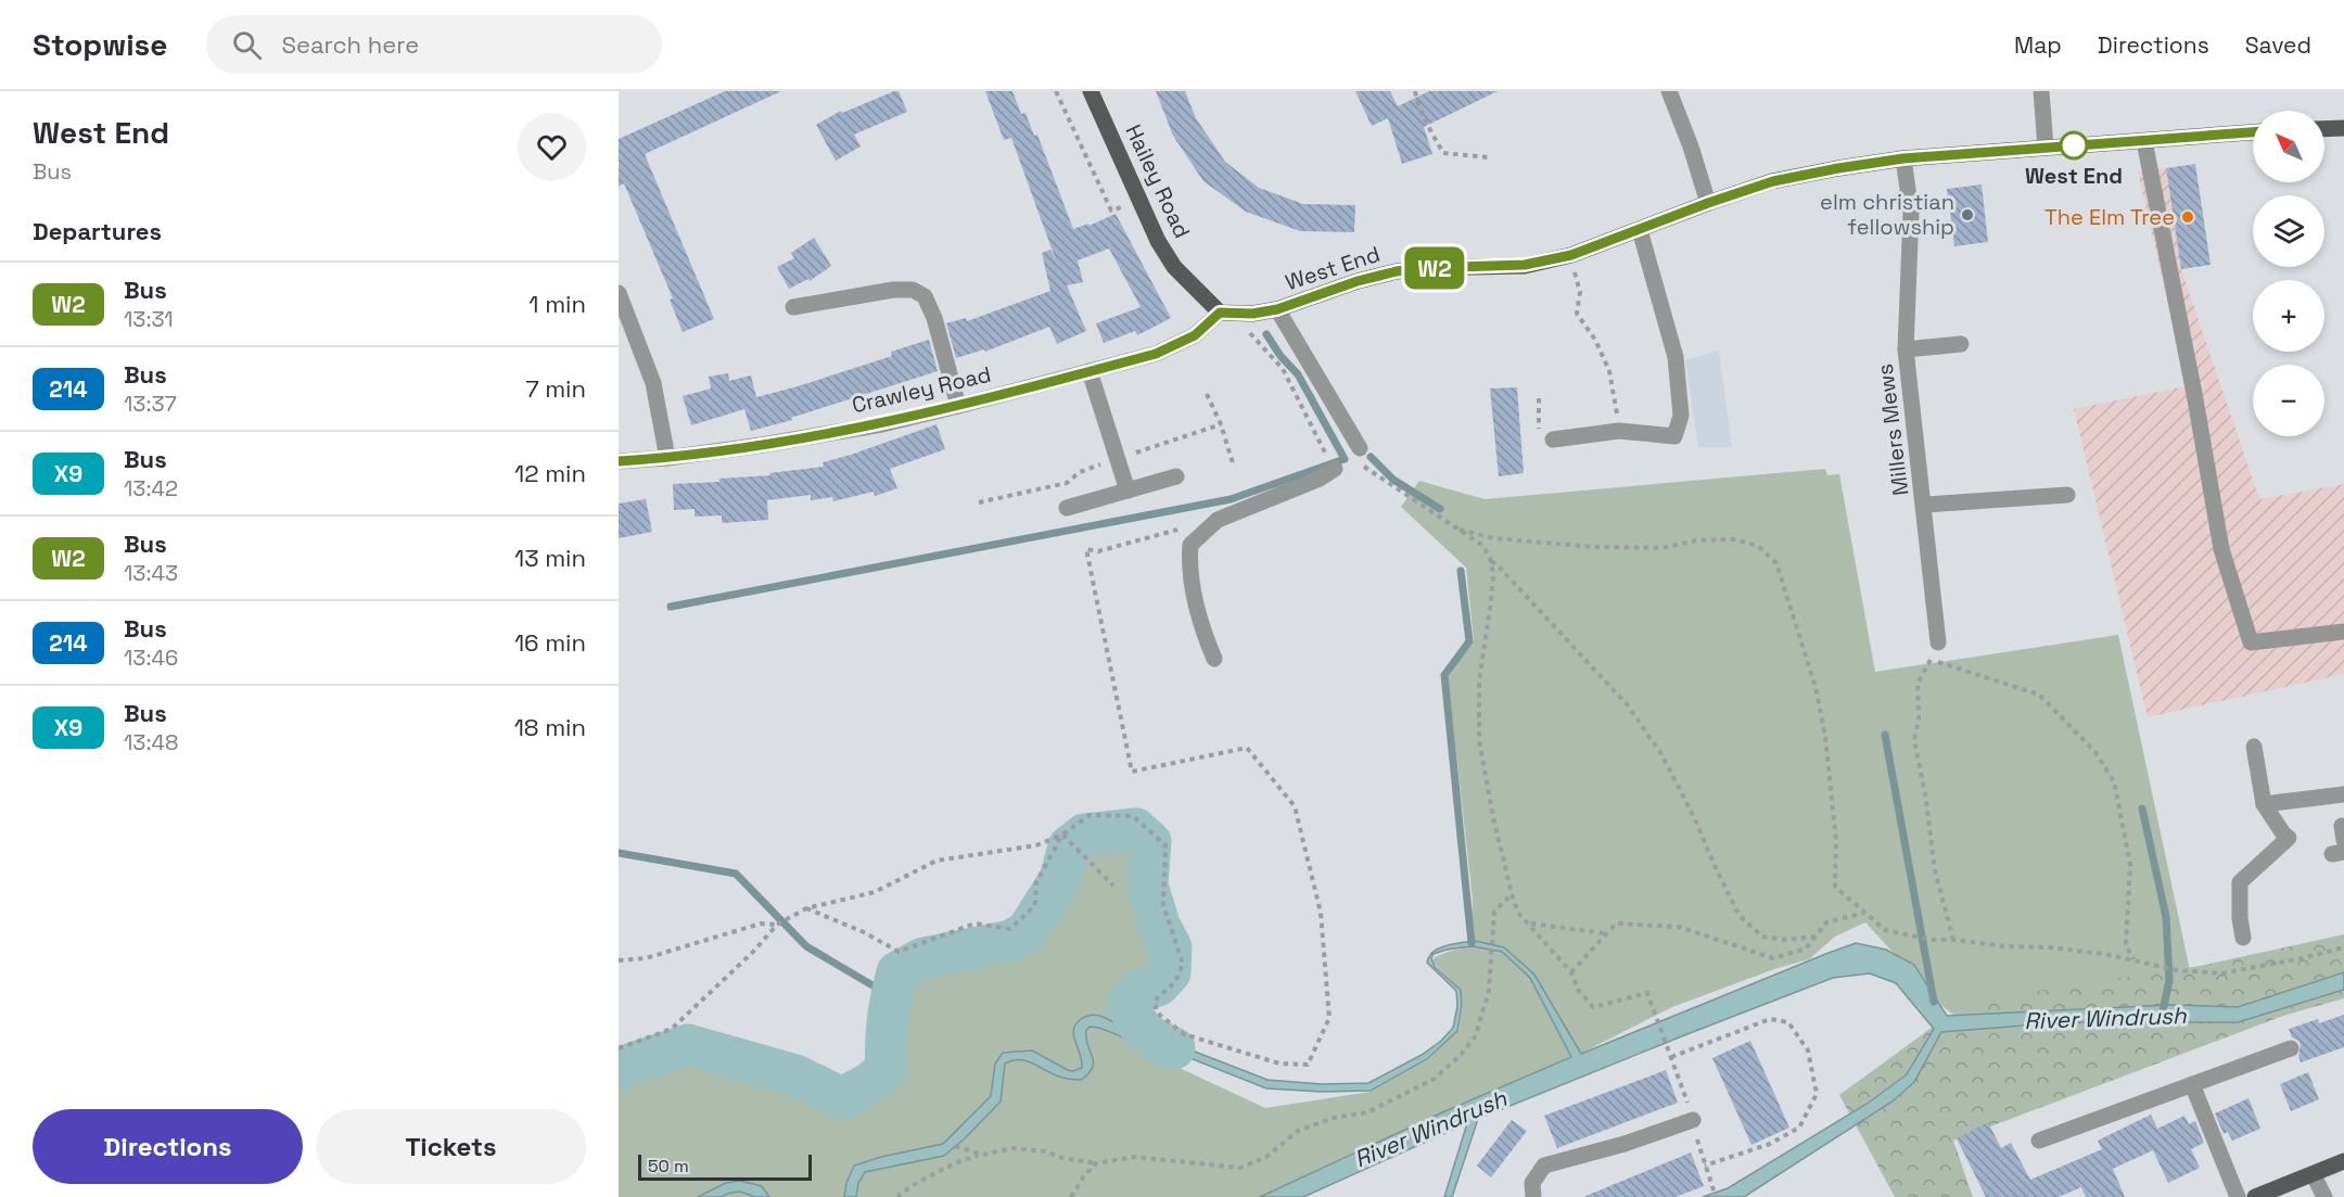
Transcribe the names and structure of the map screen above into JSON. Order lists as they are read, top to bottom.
{
  "streets": {
    "main road": ["Hailey Road", "West End"],
    "street": ["Crawley Road", "Millers Mews"]
  },
  "crossings": [
    ["Hailey Road", "West End"],
    ["Hailey Road", "Crawley Road"],
    ["West End", "Crawley Road"],
    ["West End", "Millers Mews"]
  ],
  "water": ["River Windrush"],
  "places": ["West End", "elm christian fellowship", "The Elm Tree"],
  "lines": ["bus line W2"],
  "scale_bar": "50 m",
  "north": "top left",
  "page": {
    "header": "Stopwise",
    "search": "Search here",
    "nav": ["Map", "Directions", "Saved"],
    "heading": [
      ["West End", "Bus"],
      "Departures"
    ],
    "on_map": "W2",
    "map_buttons": ["+", "−"],
    "list": [
      {
        "mark": "W2",
        "name": "Bus",
        "note": "13:31",
        "value": "1 min"
      },
      {
        "mark": "214",
        "name": "Bus",
        "note": "13:37",
        "value": "7 min"
      },
      {
        "mark": "X9",
        "name": "Bus",
        "note": "13:42",
        "value": "12 min"
      },
      {
        "mark": "W2",
        "name": "Bus",
        "note": "13:43",
        "value": "13 min"
      },
      {
        "mark": "214",
        "name": "Bus",
        "note": "13:46",
        "value": "16 min"
      },
      {
        "mark": "X9",
        "name": "Bus",
        "note": "13:48",
        "value": "18 min"
      }
    ],
    "buttons": ["Directions", "Tickets"],
    "scale": "50 m"
  }
}
